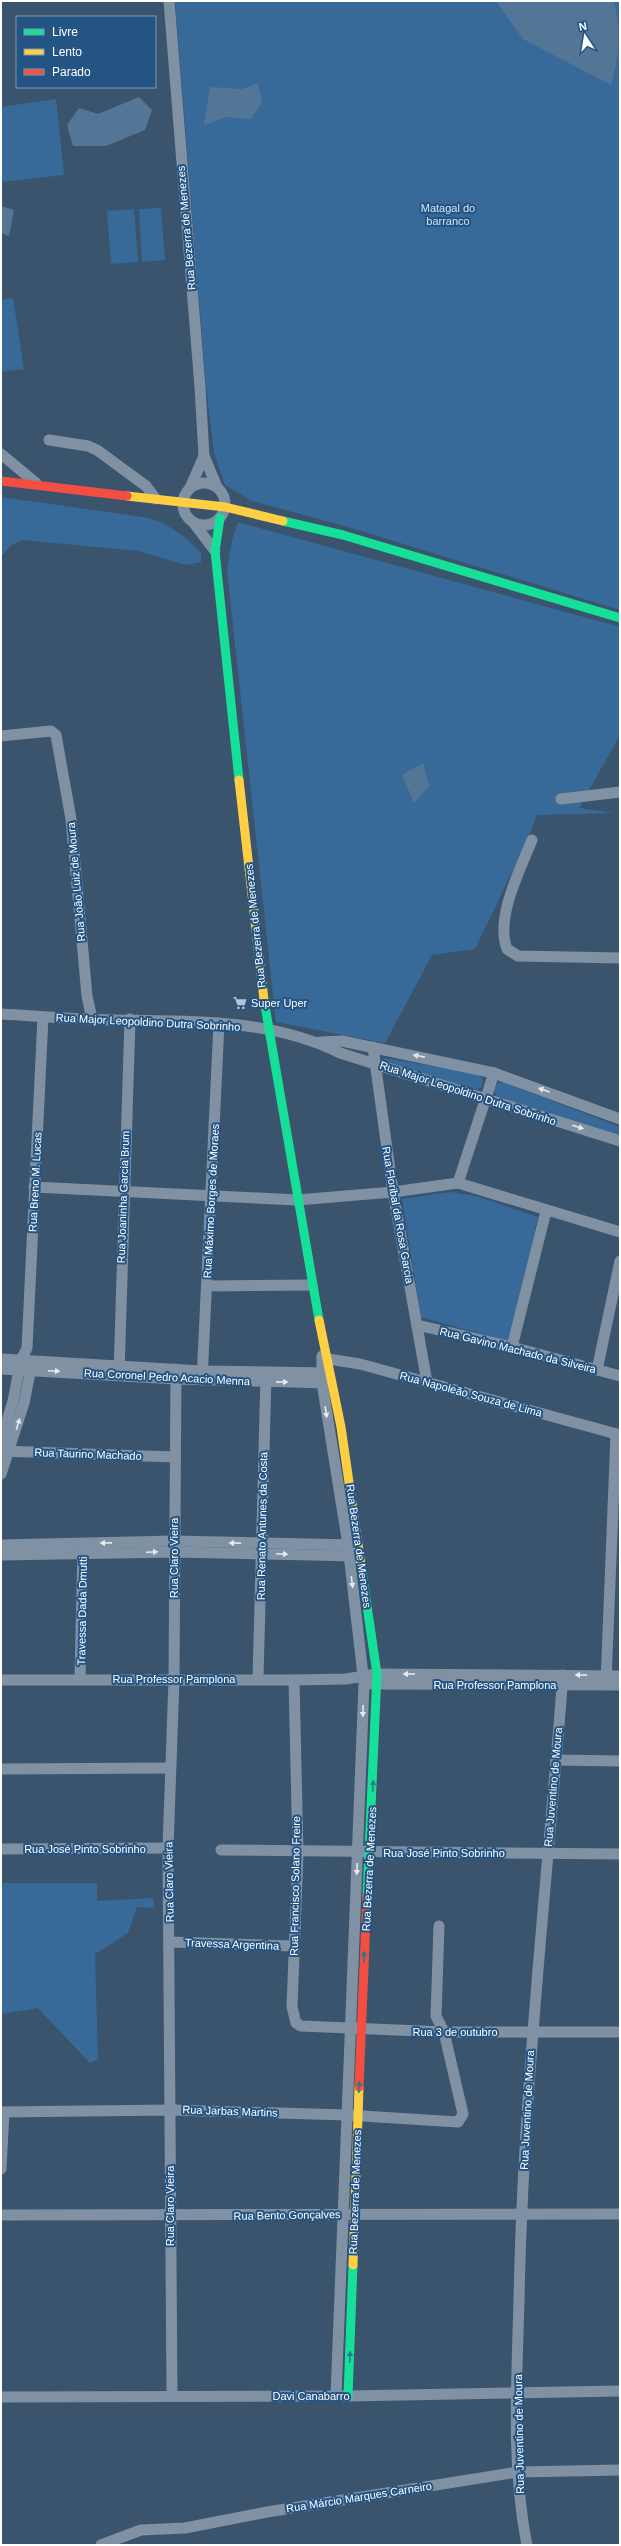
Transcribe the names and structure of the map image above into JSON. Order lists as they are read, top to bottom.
{
  "streets": {
    "main road": ["Rua Bezerra de Menezes"],
    "street": [
      "Rua João Luiz de Moura",
      "Rua Major Leopoldino Dutra Sobrinho",
      "Rua Breno M. Lucas",
      "Rua Joaninha Garcia Brum",
      "Rua Máximo Borges de Moraes",
      "Rua Floribal da Rosa Garcia",
      "Rua Gavino Machado da Silveira",
      "Rua Coronel Pedro Acacio Menna",
      "Rua Napoleão Souza de Lima",
      "Rua Taurino Machado",
      "Rua Renato Antunes da Costa",
      "Rua Claro Vieira",
      "Travessa Dada Dmutti",
      "Rua Professor Pamplona",
      "Rua Juventino de Moura",
      "Rua José Pinto Sobrinho",
      "Rua Francisco Solano Freire",
      "Travessa Argentina",
      "Rua 3 de outubro",
      "Rua Jarbas Martins",
      "Rua Bento Gonçalves",
      "Davi Canabarro",
      "Rua Márcio Marques Carneiro"
    ]
  },
  "crossings": [
    ["Rua Bezerra de Menezes", "Rua Major Leopoldino Dutra Sobrinho"],
    ["Rua Bezerra de Menezes", "Rua Coronel Pedro Acacio Menna"],
    ["Rua Bezerra de Menezes", "Rua Napoleão Souza de Lima"],
    ["Rua Bezerra de Menezes", "Rua Professor Pamplona"],
    ["Rua Bezerra de Menezes", "Rua José Pinto Sobrinho"],
    ["Rua Bezerra de Menezes", "Rua 3 de outubro"],
    ["Rua Bezerra de Menezes", "Rua Jarbas Martins"],
    ["Rua Bezerra de Menezes", "Rua Bento Gonçalves"],
    ["Rua Bezerra de Menezes", "Davi Canabarro"],
    ["Rua João Luiz de Moura", "Rua Major Leopoldino Dutra Sobrinho"],
    ["Rua Major Leopoldino Dutra Sobrinho", "Rua Breno M. Lucas"],
    ["Rua Major Leopoldino Dutra Sobrinho", "Rua Joaninha Garcia Brum"],
    ["Rua Major Leopoldino Dutra Sobrinho", "Rua Máximo Borges de Moraes"],
    ["Rua Major Leopoldino Dutra Sobrinho", "Rua Floribal da Rosa Garcia"],
    ["Rua Breno M. Lucas", "Rua Coronel Pedro Acacio Menna"],
    ["Rua Joaninha Garcia Brum", "Rua Coronel Pedro Acacio Menna"],
    ["Rua Máximo Borges de Moraes", "Rua Coronel Pedro Acacio Menna"],
    ["Rua Floribal da Rosa Garcia", "Rua Gavino Machado da Silveira"],
    ["Rua Floribal da Rosa Garcia", "Rua Napoleão Souza de Lima"],
    ["Rua Coronel Pedro Acacio Menna", "Rua Renato Antunes da Costa"],
    ["Rua Coronel Pedro Acacio Menna", "Rua Claro Vieira"],
    ["Rua Taurino Machado", "Rua Claro Vieira"],
    ["Rua Renato Antunes da Costa", "Rua Professor Pamplona"],
    ["Rua Claro Vieira", "Rua Professor Pamplona"],
    ["Rua Claro Vieira", "Rua José Pinto Sobrinho"],
    ["Rua Claro Vieira", "Travessa Argentina"],
    ["Rua Claro Vieira", "Rua Jarbas Martins"],
    ["Rua Claro Vieira", "Rua Bento Gonçalves"],
    ["Rua Claro Vieira", "Davi Canabarro"],
    ["Travessa Dada Dmutti", "Rua Professor Pamplona"],
    ["Rua Professor Pamplona", "Rua Juventino de Moura"],
    ["Rua Professor Pamplona", "Rua Francisco Solano Freire"],
    ["Rua Juventino de Moura", "Rua José Pinto Sobrinho"],
    ["Rua Juventino de Moura", "Rua 3 de outubro"],
    ["Rua Juventino de Moura", "Rua Bento Gonçalves"],
    ["Rua Juventino de Moura", "Davi Canabarro"],
    ["Rua Juventino de Moura", "Rua Márcio Marques Carneiro"],
    ["Rua José Pinto Sobrinho", "Rua Francisco Solano Freire"],
    ["Rua Francisco Solano Freire", "Travessa Argentina"],
    ["Rua Francisco Solano Freire", "Rua 3 de outubro"],
    ["Rua 3 de outubro", "Rua Jarbas Martins"]
  ],
  "parks": ["Matagal do barranco"],
  "places": {
    "supermarket": ["Super Uper"]
  },
  "legend": ["Livre", "Lento", "Parado"],
  "north": "top"
}
